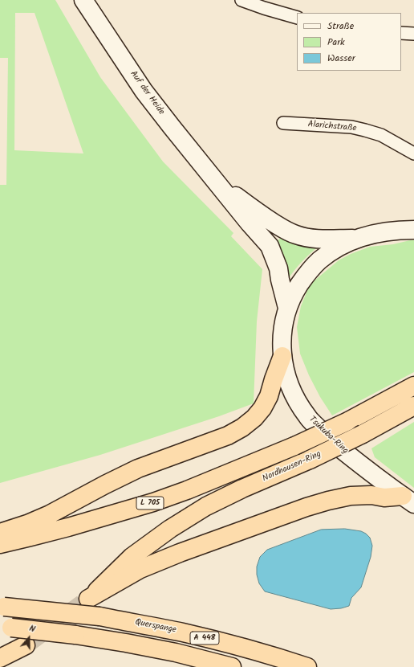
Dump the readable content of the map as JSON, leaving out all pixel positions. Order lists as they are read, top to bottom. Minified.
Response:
{"streets":{"highway":["Nordhausen-Ring","L 705","Querspange","A 448"],"main road":["Auf der Heide","Tsukuba-Ring"],"street":["Alarichstraße"]},"crossings":[["Auf der Heide","Tsukuba-Ring"],["Tsukuba-Ring","Nordhausen-Ring"]],"legend":["Straße","Park","Wasser"],"north":"top"}
